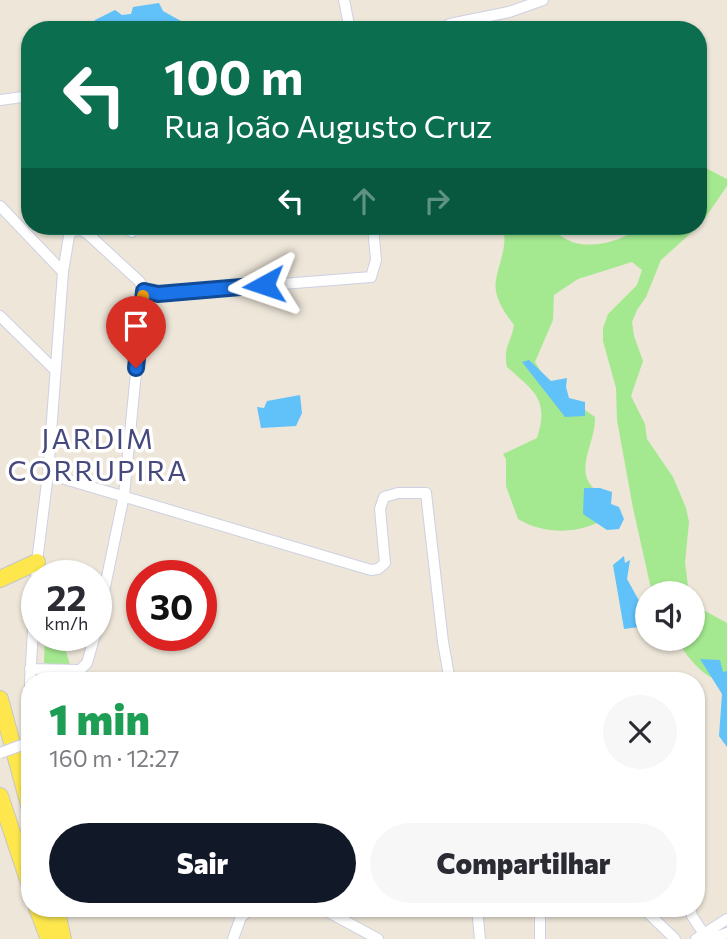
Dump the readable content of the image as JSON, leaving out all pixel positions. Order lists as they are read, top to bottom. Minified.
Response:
{"districts":["JARDIM CORRUPIRA"],"page":{"turn":["100 m","Rua João Augusto Cruz"],"speed":"22 km/h","limit":"30","heading":["1 min","160 m · 12:27"],"buttons":["Sair","Compartilhar"]}}
